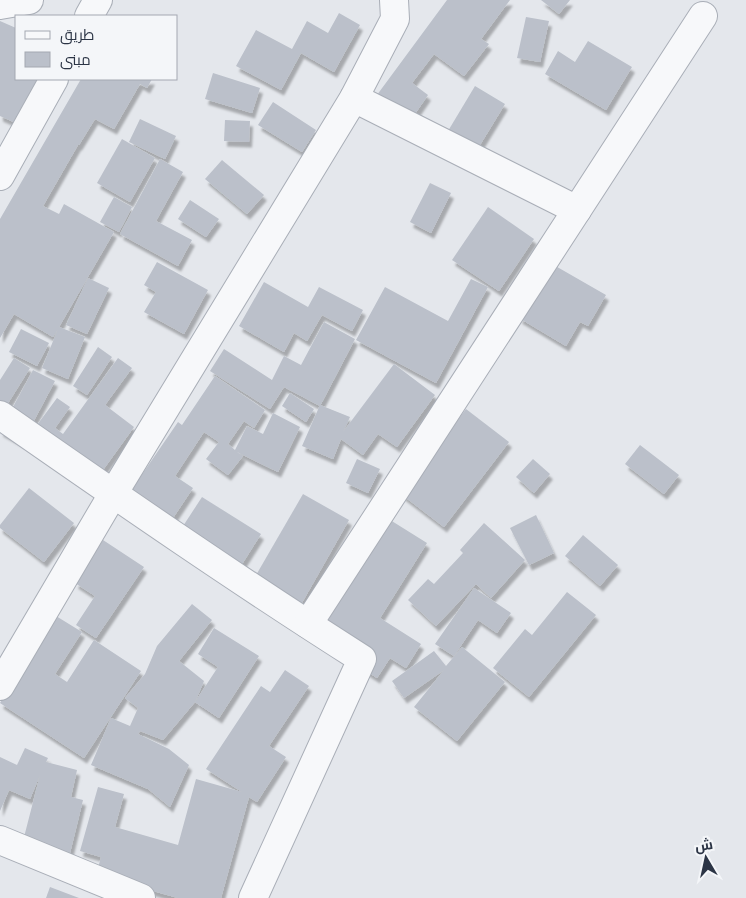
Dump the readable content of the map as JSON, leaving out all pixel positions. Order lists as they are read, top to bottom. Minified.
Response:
{"legend":["طريق","مبنى"],"north":"top"}
